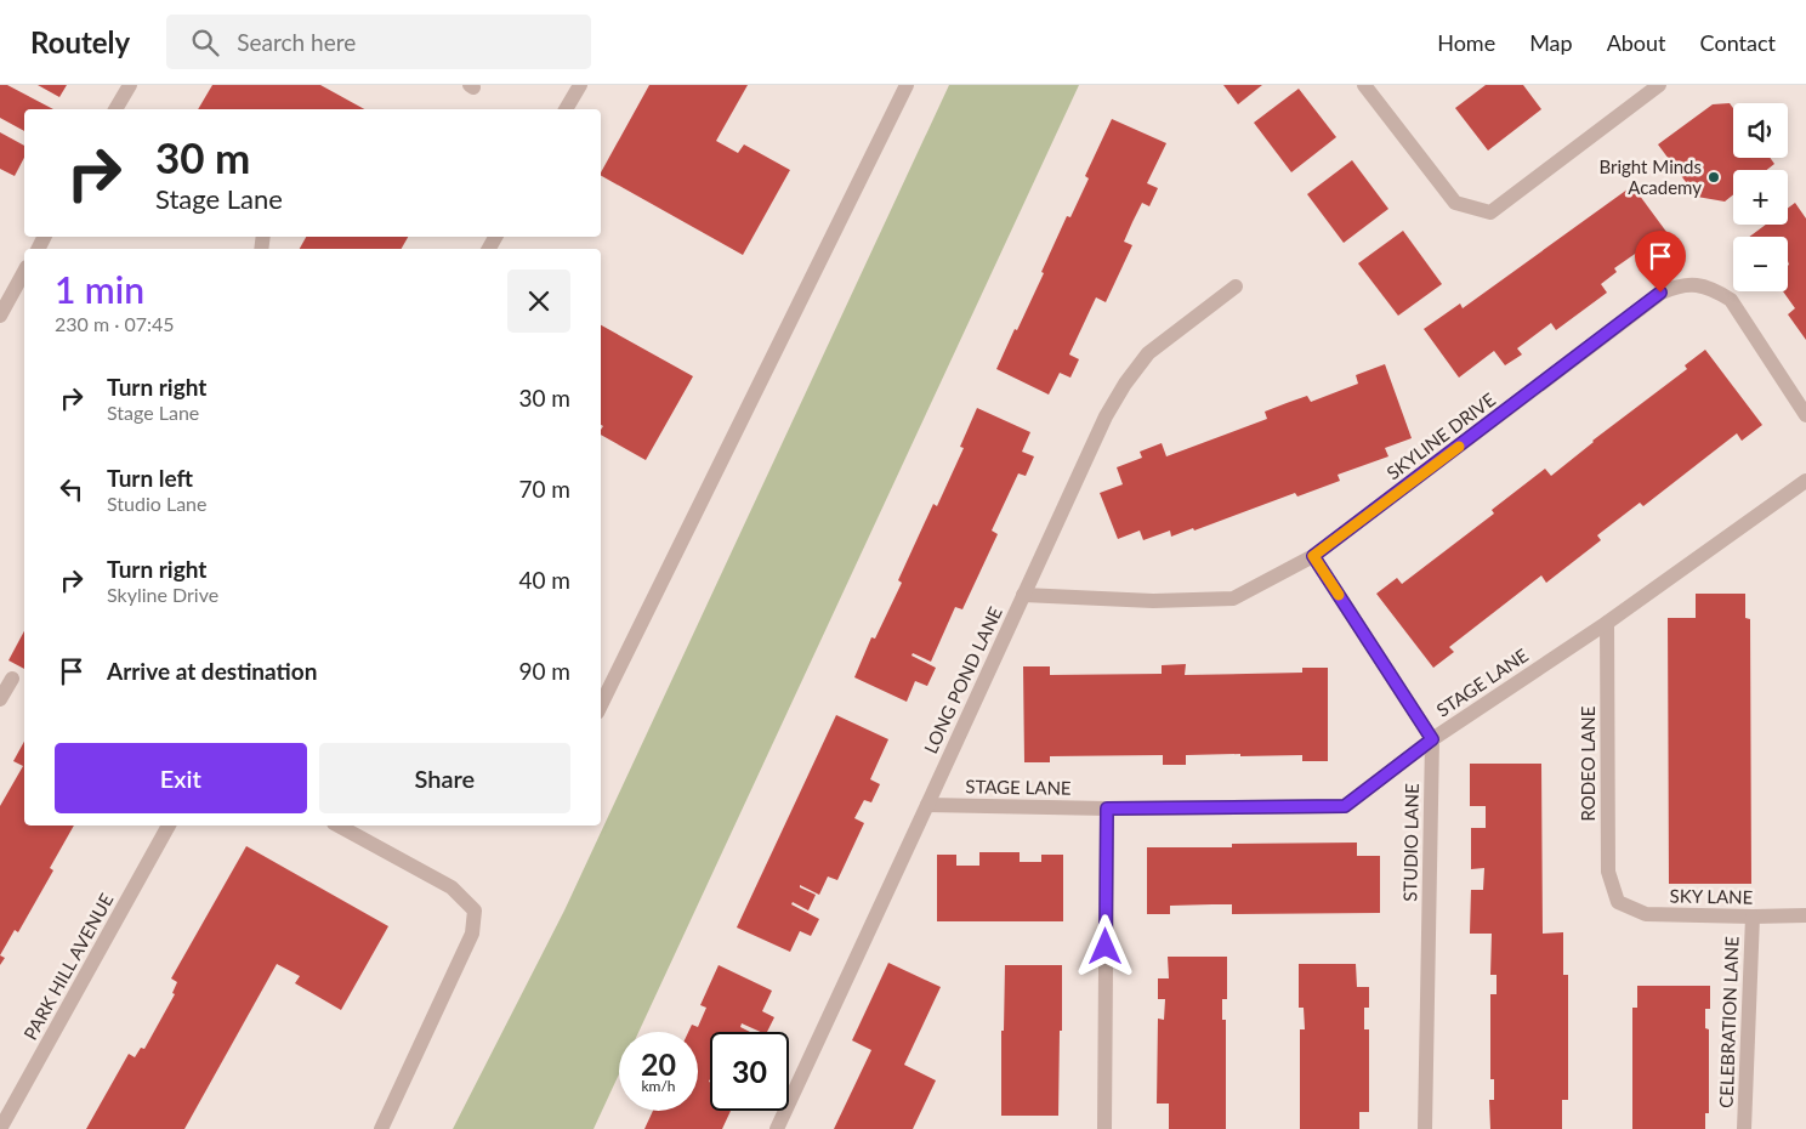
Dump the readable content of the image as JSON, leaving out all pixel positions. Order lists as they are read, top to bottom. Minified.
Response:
{"streets":{"street":["SKYLINE DRIVE","LONG POND LANE","STAGE LANE","RODEO LANE","STUDIO LANE","SKY LANE","PARK HILL AVENUE","CELEBRATION LANE"]},"crossings":[["SKYLINE DRIVE","LONG POND LANE"],["LONG POND LANE","STAGE LANE"],["STAGE LANE","RODEO LANE"],["STAGE LANE","STUDIO LANE"],["RODEO LANE","SKY LANE"],["SKY LANE","CELEBRATION LANE"]],"places":["Bright Minds Academy"],"page":{"header":"Routely","search":"Search here","nav":["Home","Map","About","Contact"],"map_buttons":["+","−"],"turn":["30 m","Stage Lane"],"heading":["1 min","230 m · 07:45"],"list":[{"name":"Turn right","note":"Stage Lane","value":"30 m"},{"name":"Turn left","note":"Studio Lane","value":"70 m"},{"name":"Turn right","note":"Skyline Drive","value":"40 m"},{"name":"Arrive at destination","value":"90 m"}],"buttons":["Exit","Share"],"speed":"20 km/h","limit":"30"}}
